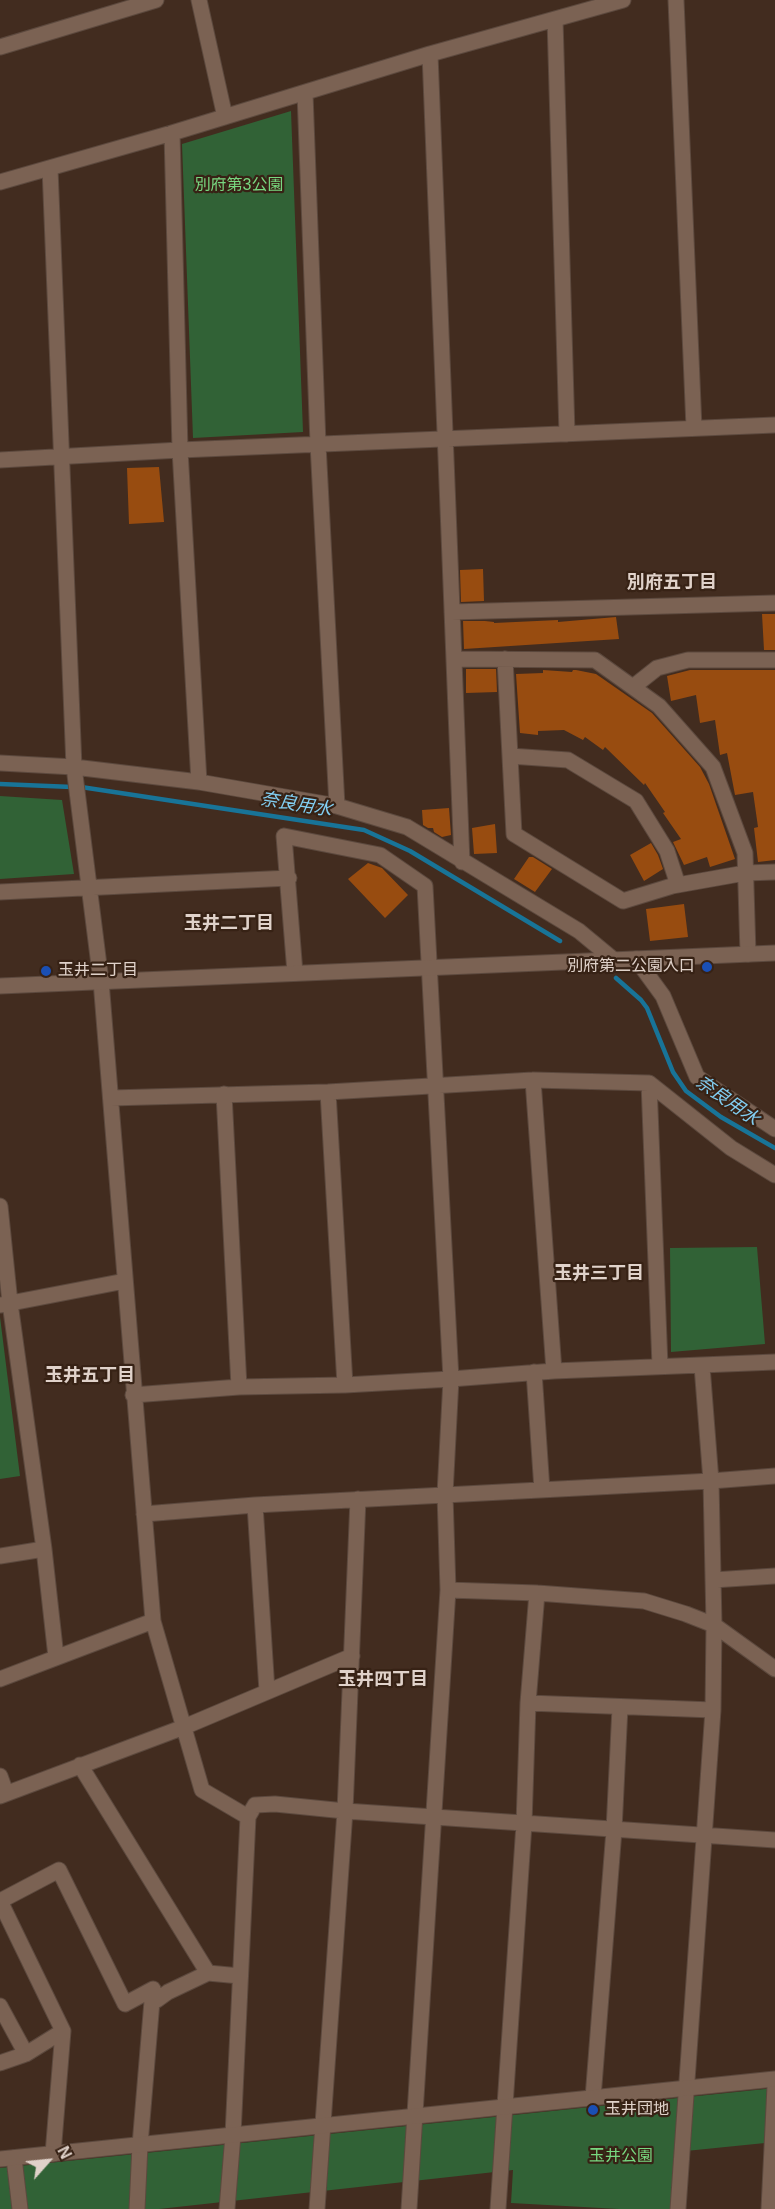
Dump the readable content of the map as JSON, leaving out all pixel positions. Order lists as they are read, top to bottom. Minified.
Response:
{"districts":["別府五丁目","玉井二丁目","玉井三丁目","玉井五丁目","玉井四丁目"],"water":["奈良用水"],"parks":["別府第3公園","玉井公園"],"places":["別府第二公園入口","玉井二丁目","玉井団地"],"north":"top right"}
